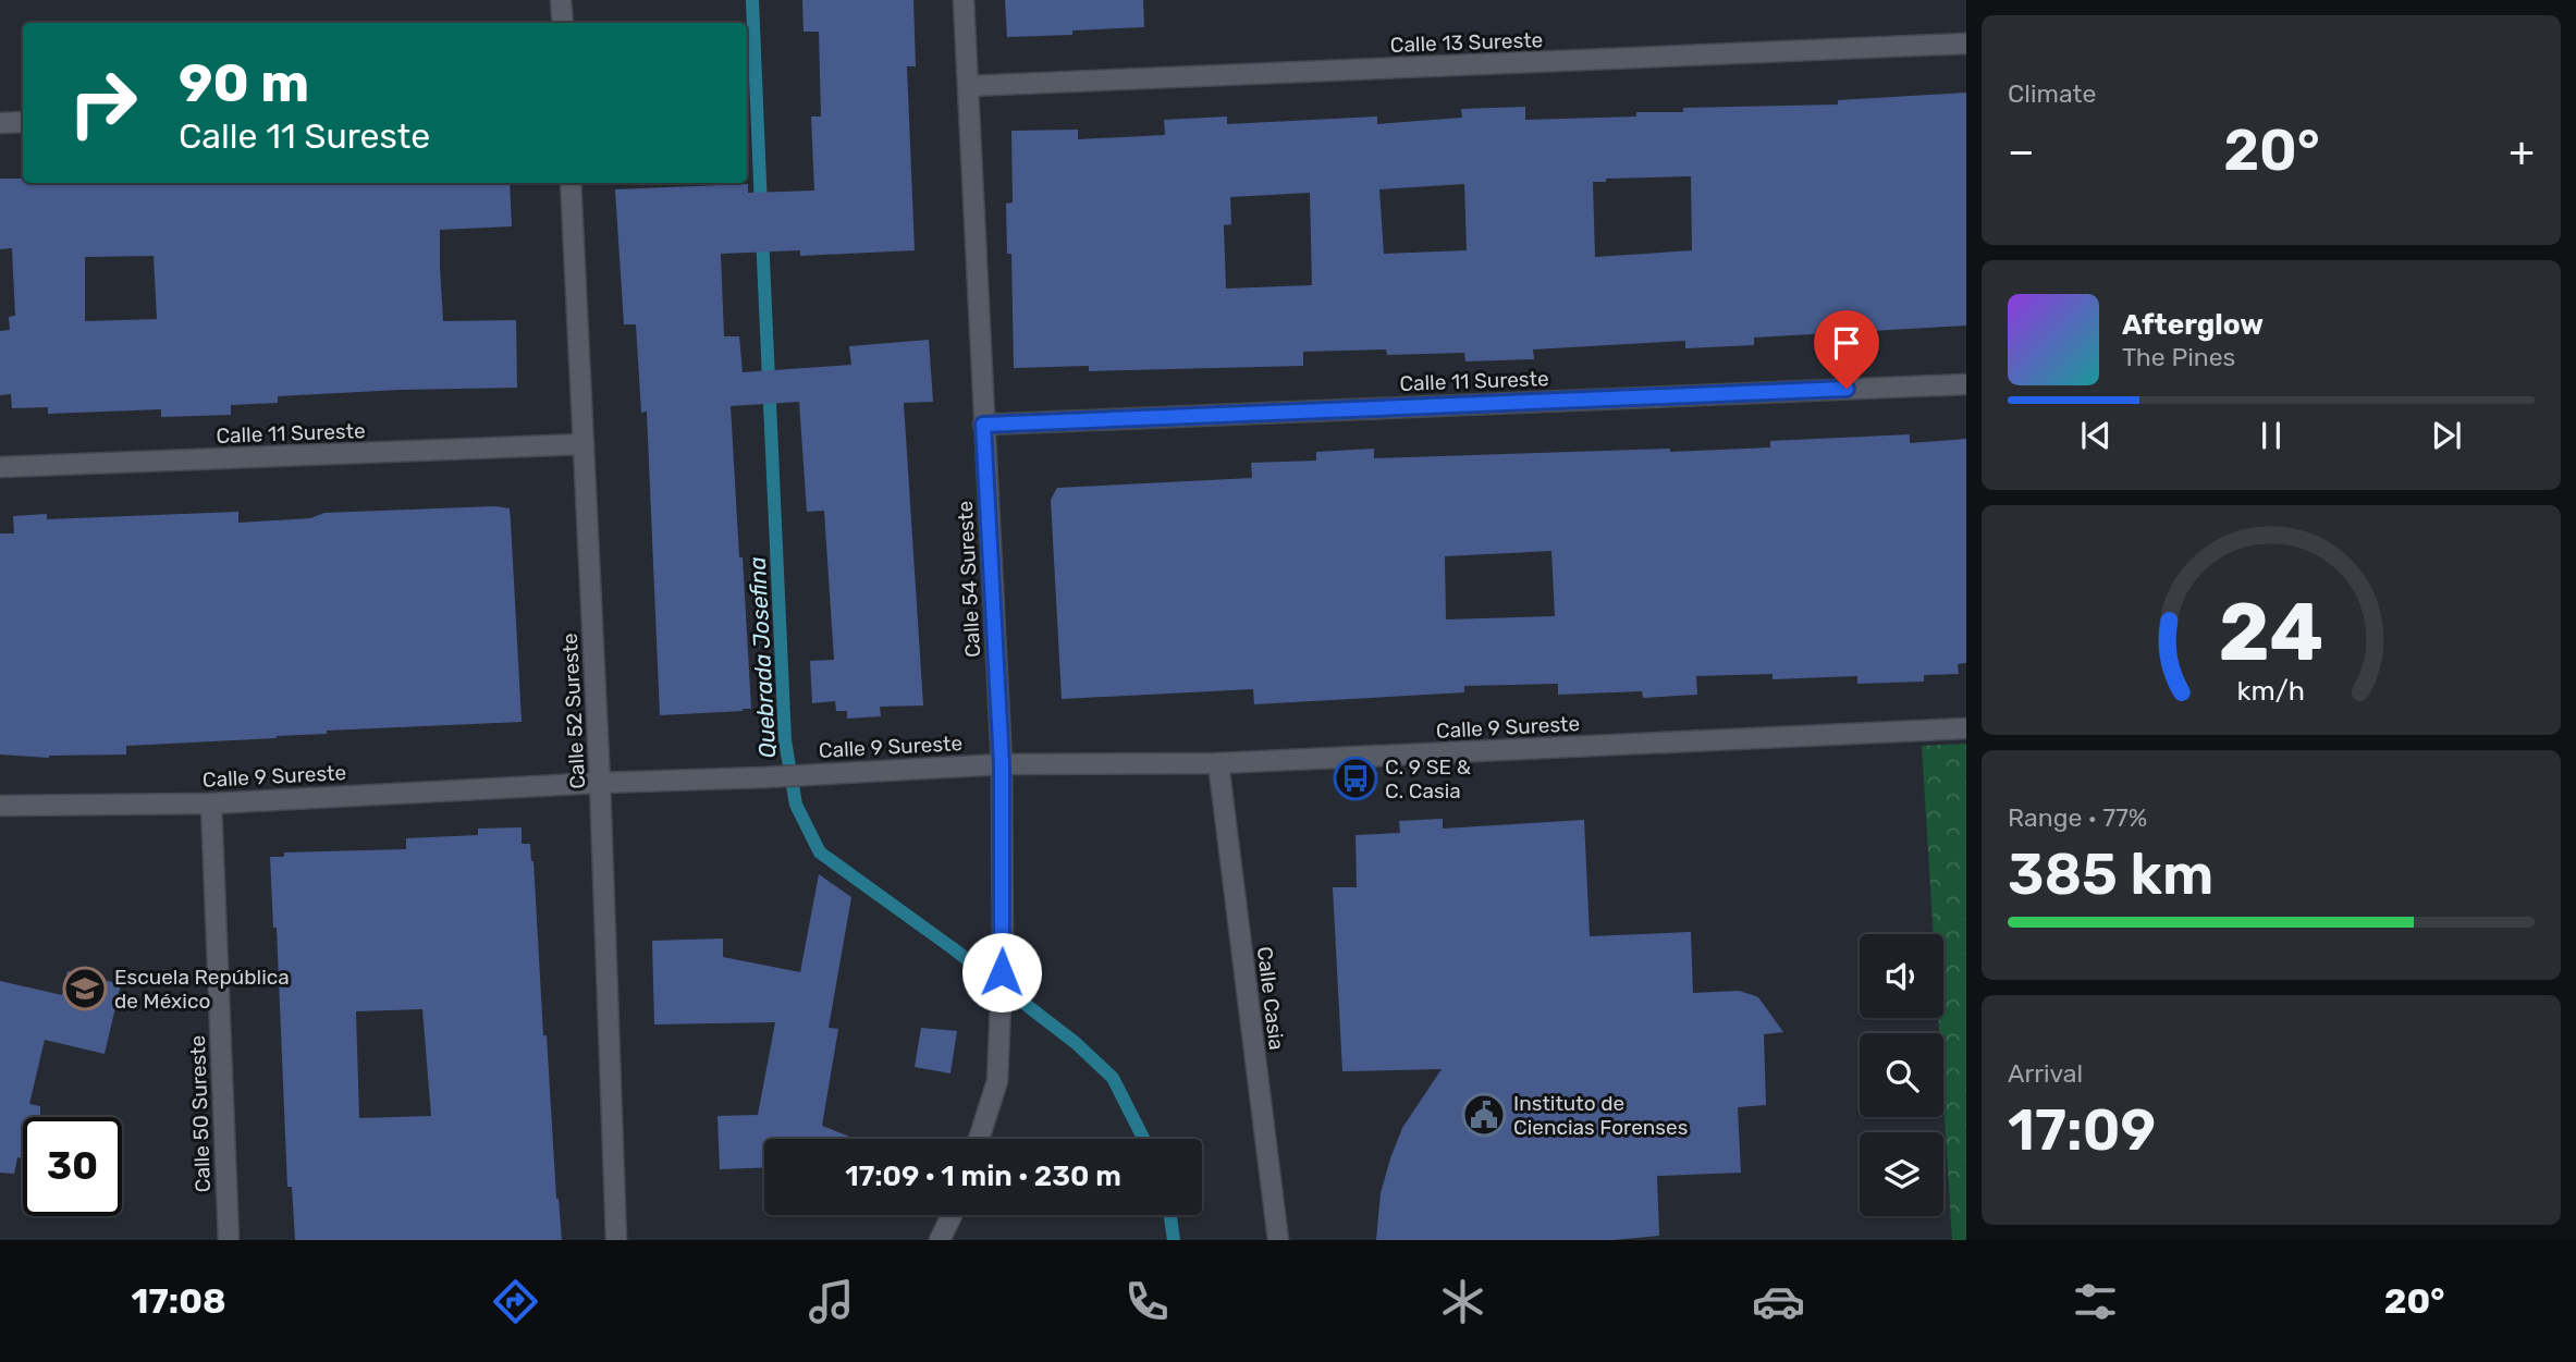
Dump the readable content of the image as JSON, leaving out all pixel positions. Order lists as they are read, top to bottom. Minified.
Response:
{"streets":{"street":["Calle 13 Sureste","Calle 11 Sureste","Calle 54 Sureste","Calle 52 Sureste","Calle 9 Sureste","Calle Casia","Calle 50 Sureste"]},"crossings":[["Calle 13 Sureste","Calle 54 Sureste"],["Calle 11 Sureste","Calle 54 Sureste"],["Calle 11 Sureste","Calle 52 Sureste"],["Calle 54 Sureste","Calle 9 Sureste"],["Calle 52 Sureste","Calle 9 Sureste"],["Calle 9 Sureste","Calle Casia"],["Calle 9 Sureste","Calle 50 Sureste"]],"water":["Quebrada Josefina"],"places":{"bus stop":["C. 9 SE & C. Casia"],"school or university":["Escuela República de México"],"public building":["Instituto de Ciencias Forenses"]},"page":{"tile":["Climate",["Range · 77%","385 km"],["Arrival","17:09"]],"turn":["90 m","Calle 11 Sureste"],"heat":["−","20°","+"],"song":["Afterglow","The Pines"],"limit":"30","trip":"17:09 · 1 min · 230 m","tabs":["17:08","20°"],"gauge":["24","km/h"]}}
